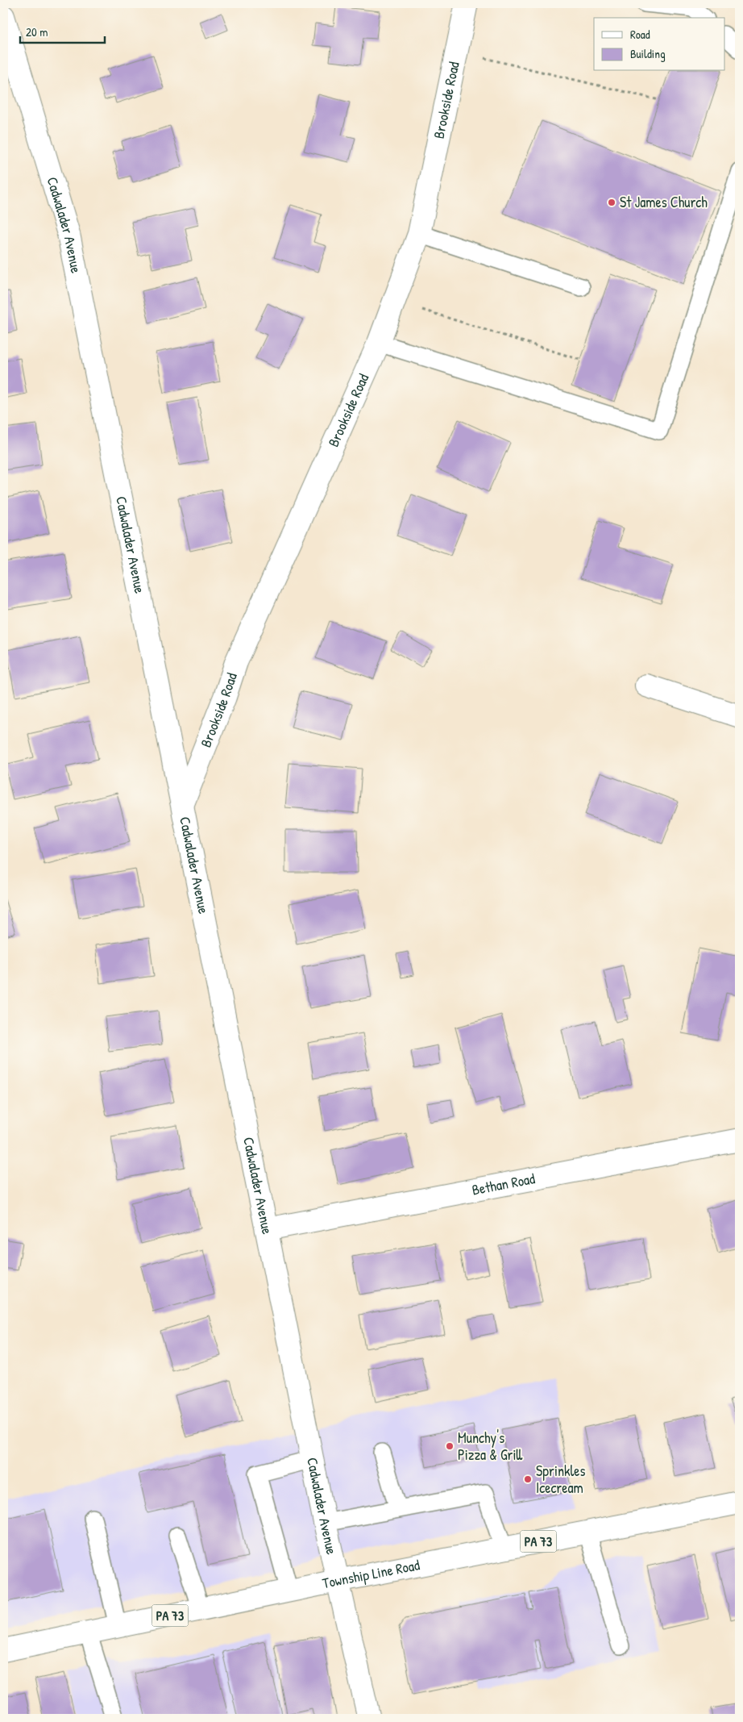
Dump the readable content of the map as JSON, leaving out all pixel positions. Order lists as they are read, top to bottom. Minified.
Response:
{"streets":{"street":["Brookside Road","Cadwalader Avenue","Bethan Road","PA 73","Township Line Road"]},"crossings":[["Brookside Road","Cadwalader Avenue"],["Cadwalader Avenue","Bethan Road"],["Cadwalader Avenue","Township Line Road"]],"places":["St James Church","Munchy's Pizza & Grill","Sprinkles Icecream"],"legend":["Road","Building"],"scale_bar":"20 m"}
